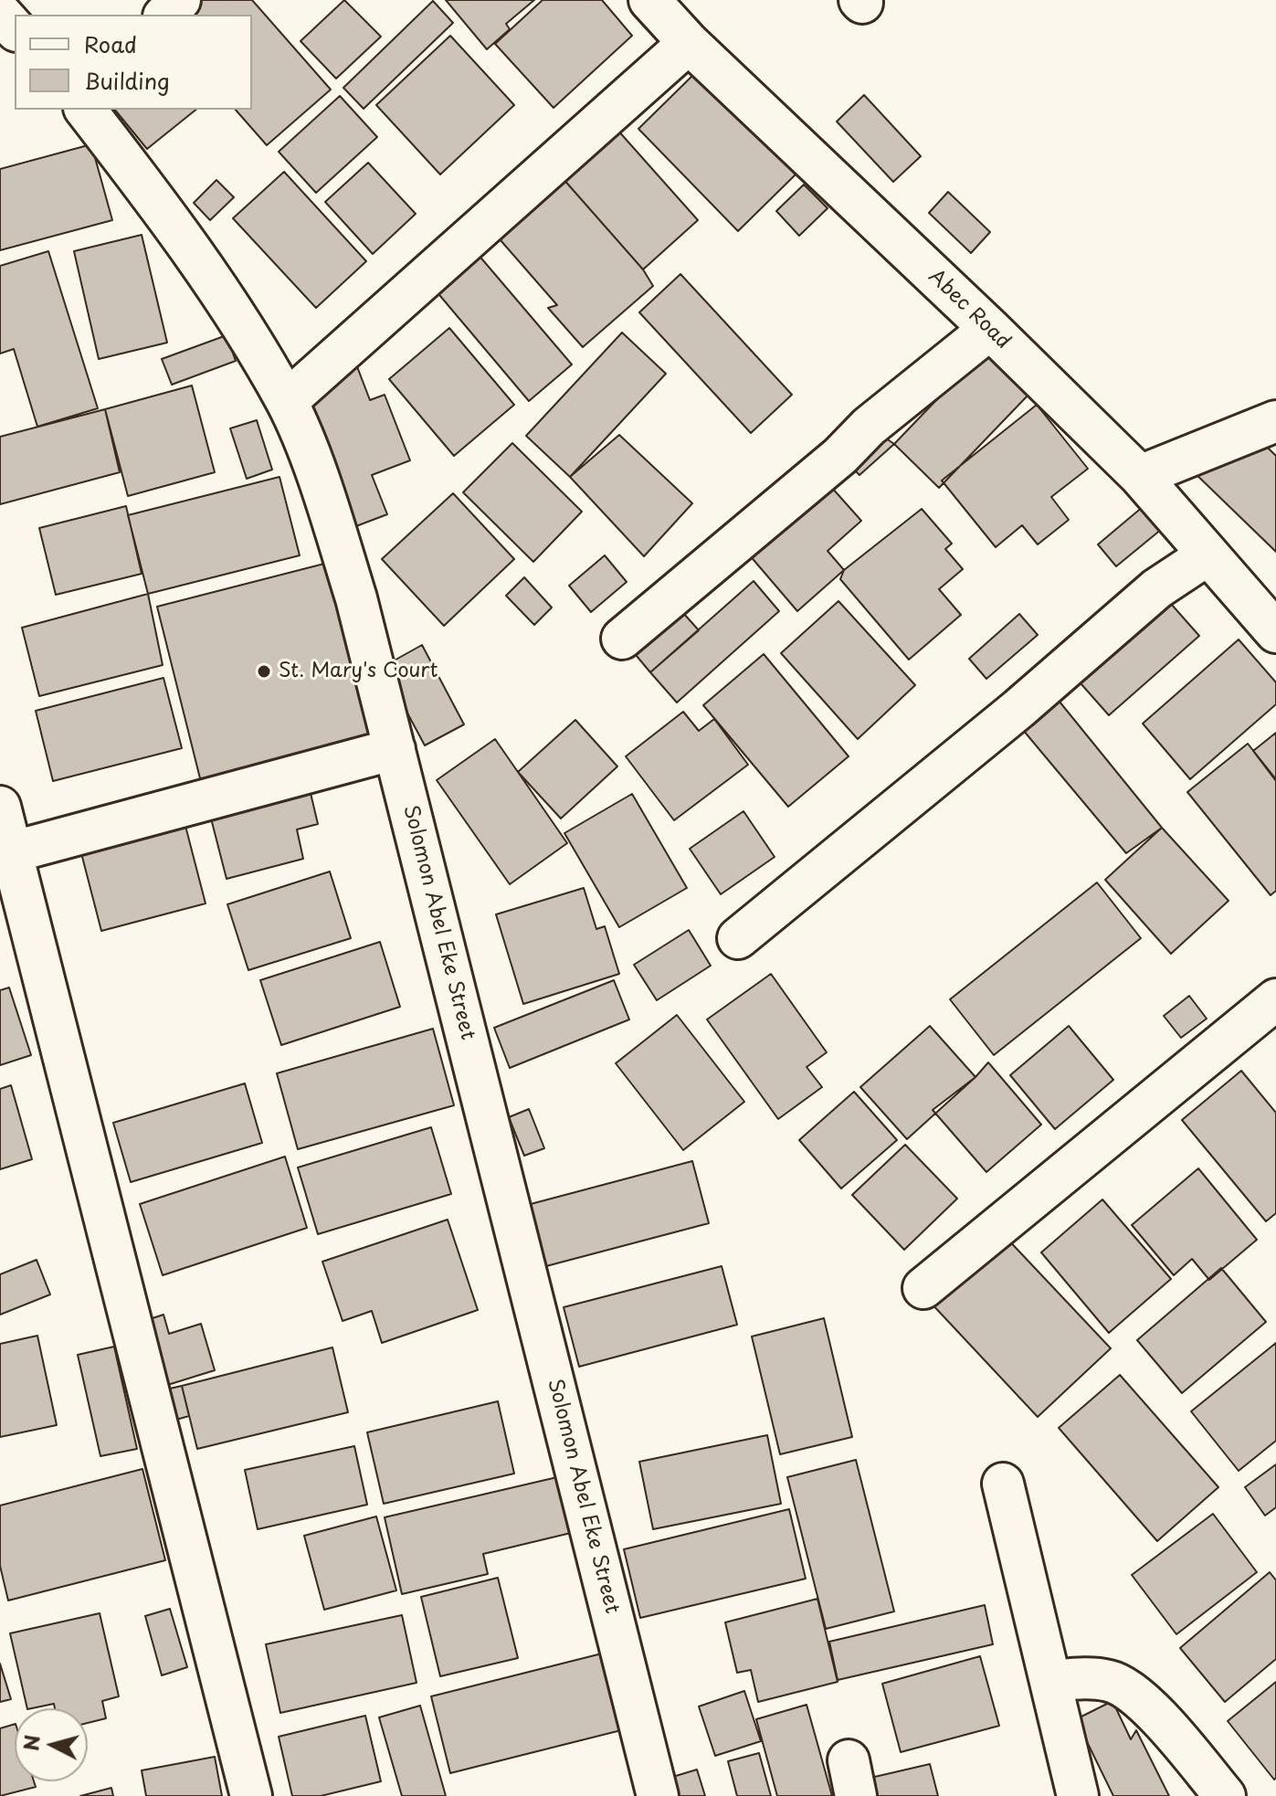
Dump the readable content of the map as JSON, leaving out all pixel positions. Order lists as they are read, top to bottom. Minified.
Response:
{"streets":{"street":["Abec Road","Solomon Abel Eke Street"]},"places":["St. Mary's Court"],"legend":["Road","Building"],"north":"left"}
